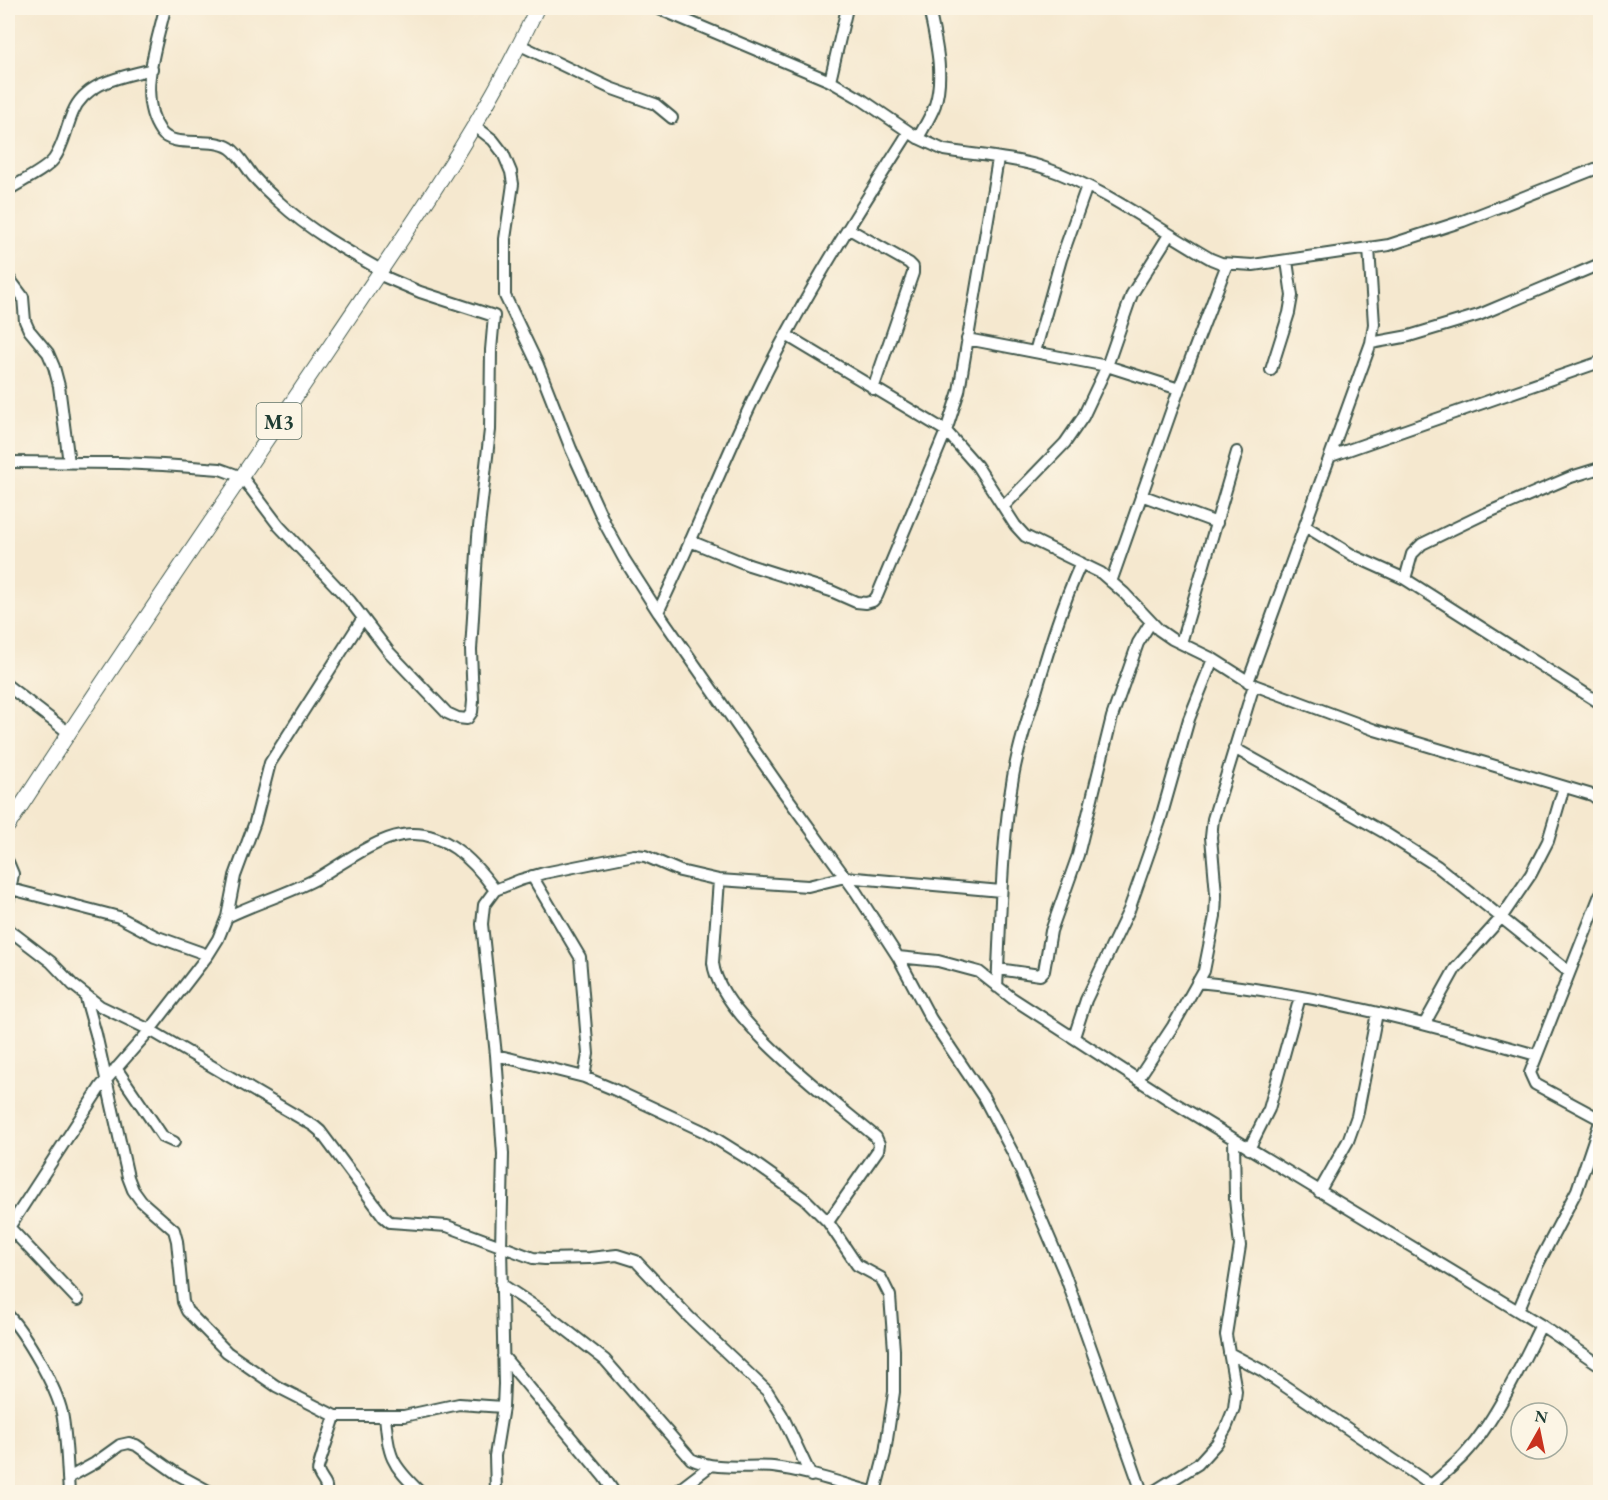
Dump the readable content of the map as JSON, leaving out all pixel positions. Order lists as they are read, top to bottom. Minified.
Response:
{"streets":{"main road":["M3"]},"north":"top"}
